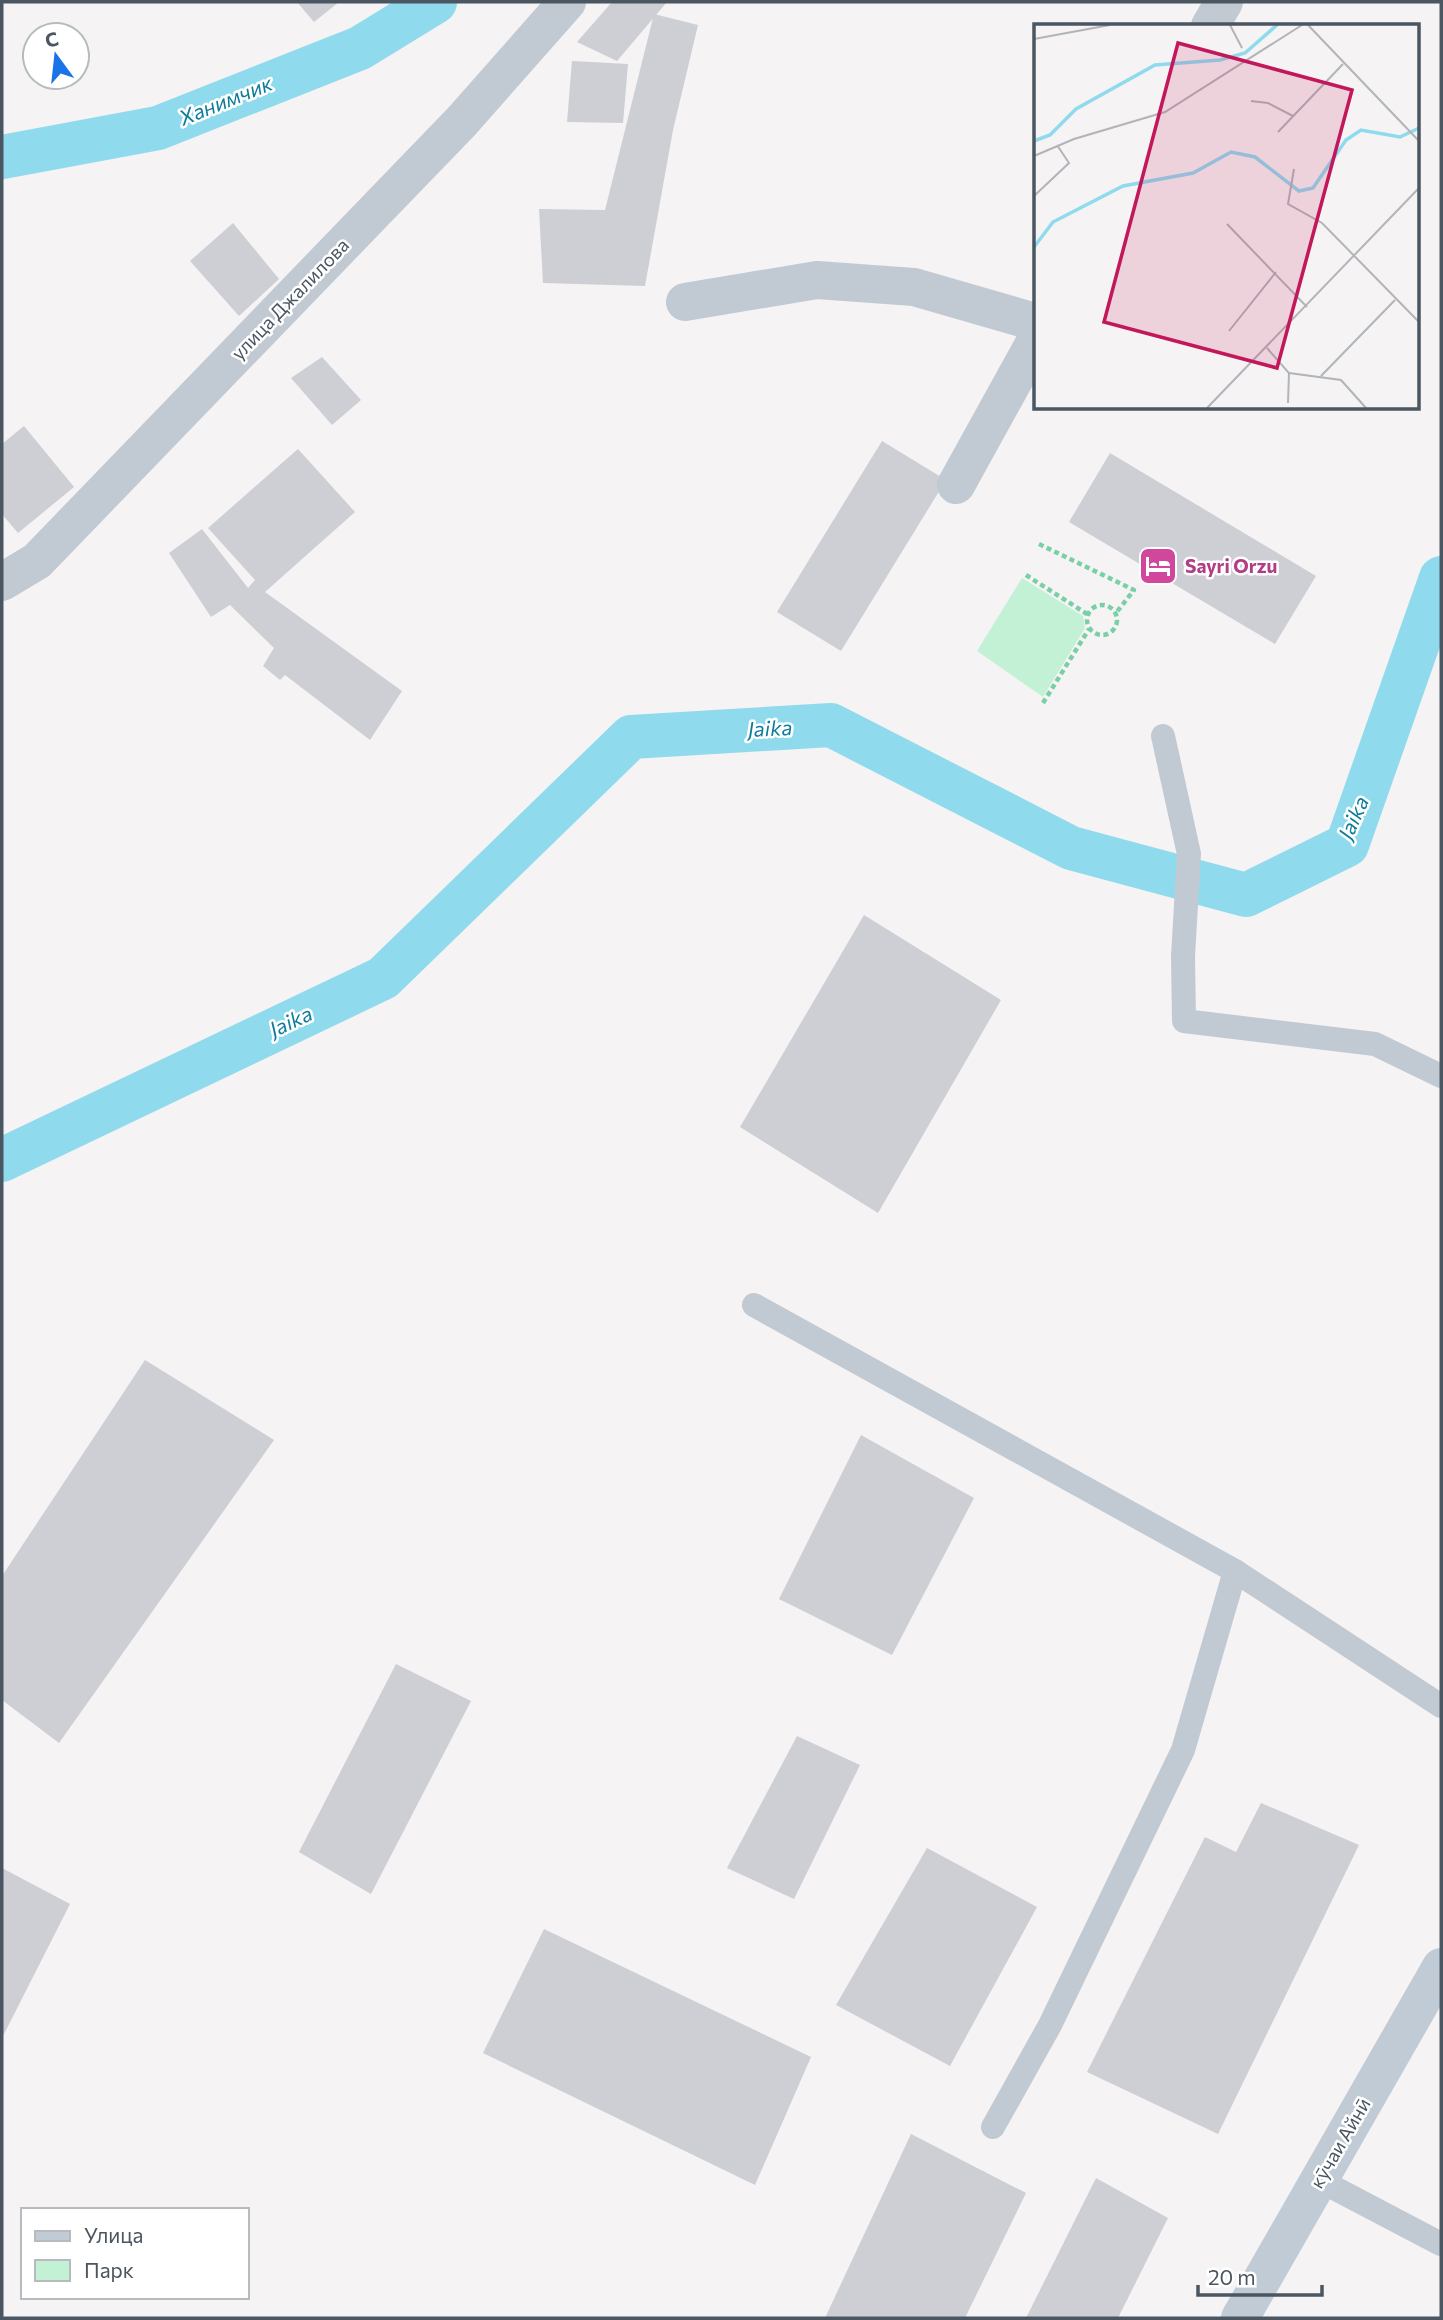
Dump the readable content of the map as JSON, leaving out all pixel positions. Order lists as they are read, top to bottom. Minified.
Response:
{"streets":{"main road":["кӯчаи Айнӣ"],"street":["улица Джалилова"]},"water":["Ханимчик","Jaika"],"places":{"hotel":["Sayri Orzu"]},"legend":["Улица","Парк"],"scale_bar":"20 m","north":"top"}
